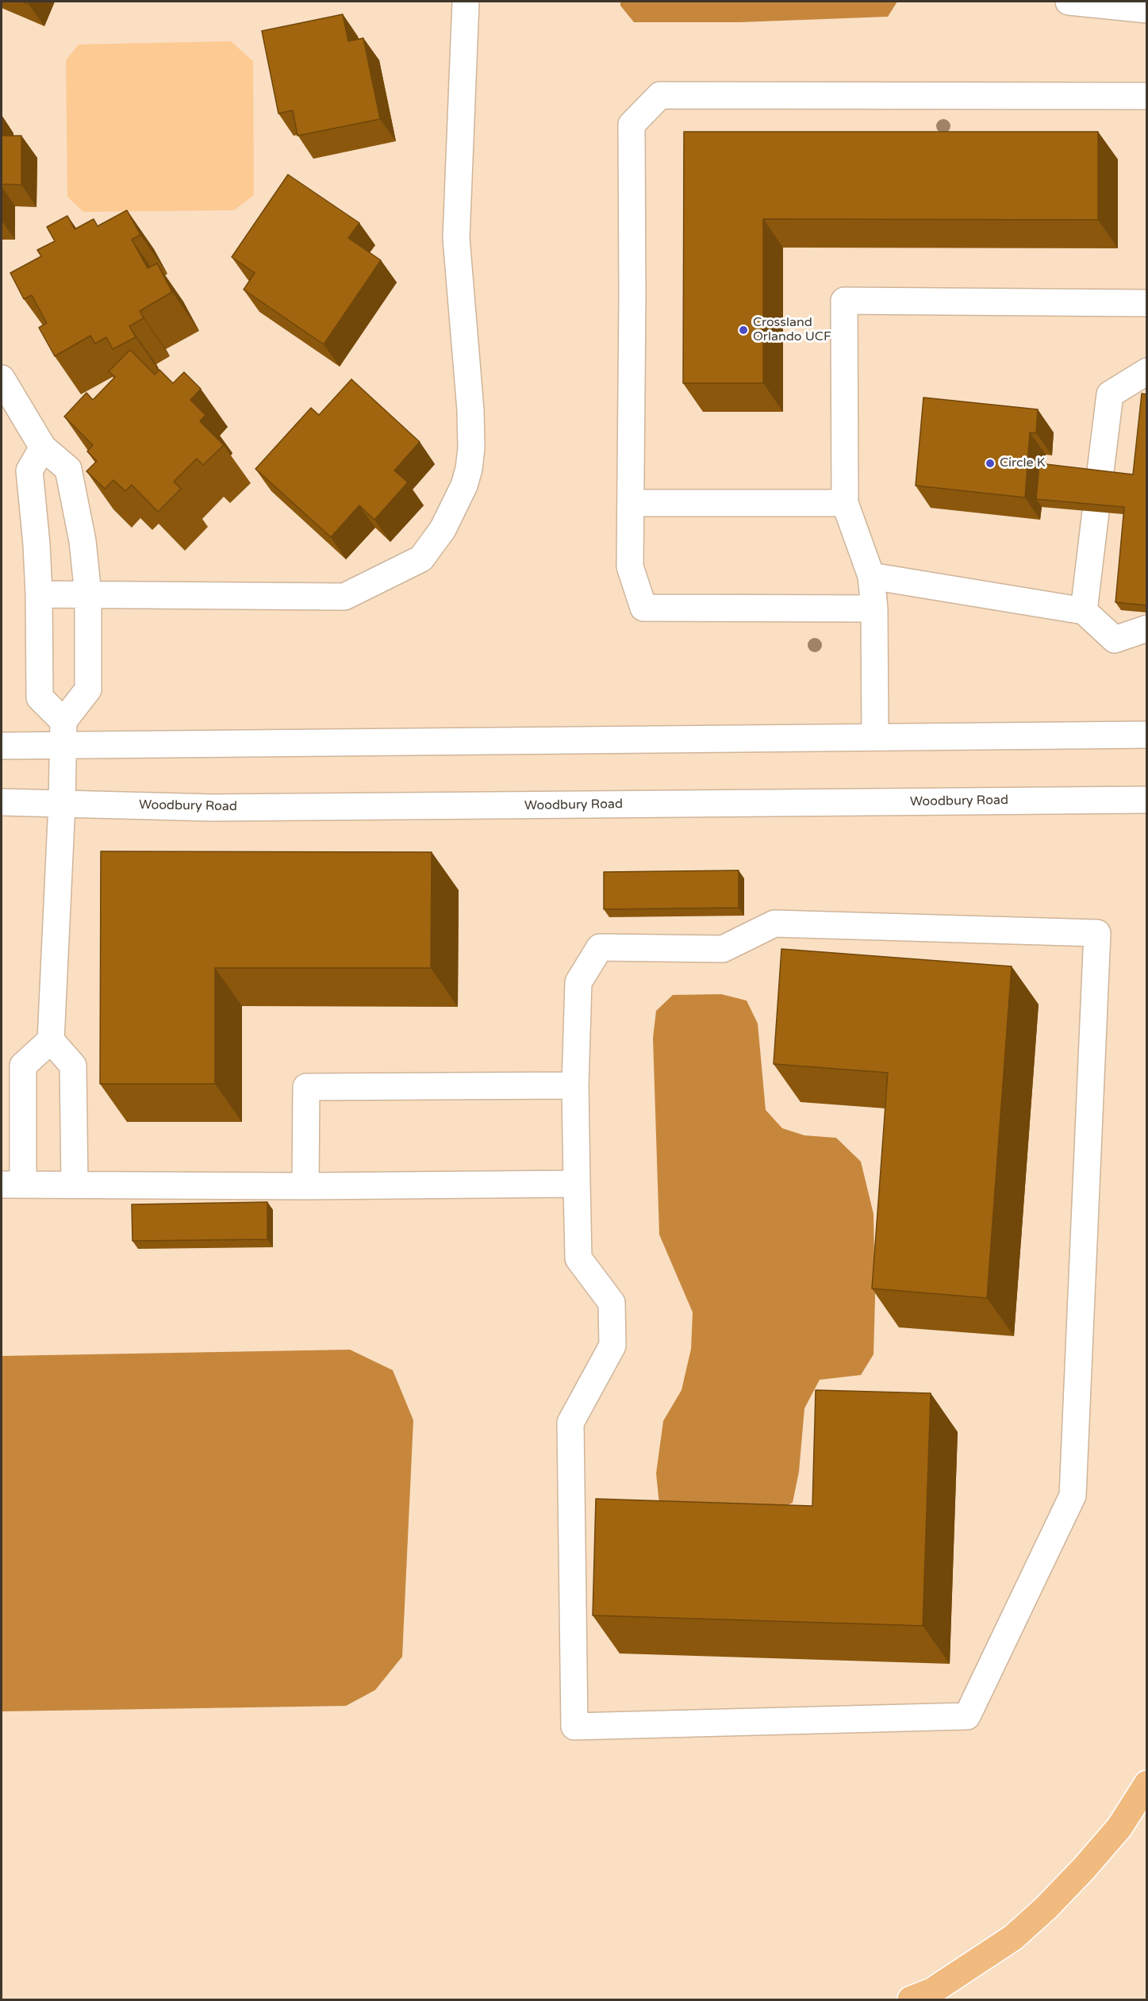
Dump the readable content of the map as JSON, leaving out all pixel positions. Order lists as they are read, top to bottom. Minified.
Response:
{"streets":{"street":["Woodbury Road"]},"places":["Crossland Orlando UCF","Circle K"]}
